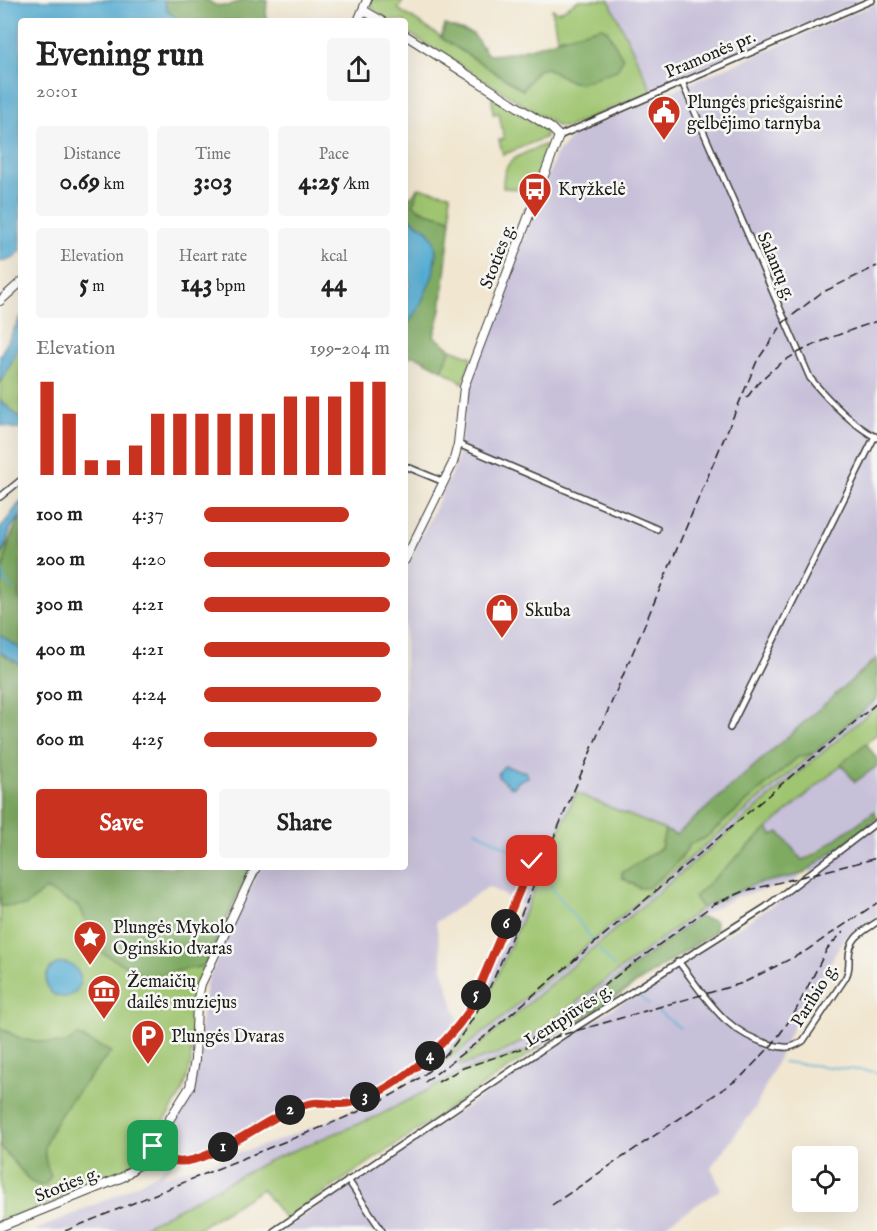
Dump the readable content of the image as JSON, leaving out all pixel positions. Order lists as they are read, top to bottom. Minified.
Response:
{"streets":{"main road":["Stoties g."],"street":["Pramonės pr.","Salantų g.","Paribio g.","Lentpjūvės g."]},"crossings":[["Pramonės pr.","Stoties g."],["Pramonės pr.","Salantų g."],["Paribio g.","Lentpjūvės g."]],"places":{"public building":["Plungės priešgaisrinė gelbėjimo tarnyba"],"bus stop":["Kryžkelė"],"shop":["Skuba"],"place":["Plungės Mykolo Oginskio dvaras"],"museum":["Žemaičių dailės muziejus"],"parking":["Plungės Dvaras"]},"page":{"heading":["Evening run","20:01"],"stats":[["Distance","0.69 km"],["Time","3:03"],["Pace","4:25 /km"],["Elevation","5 m"],["Heart rate","143 bpm"],["kcal","44"]],"chart":["Elevation","199–204 m"],"list":[{"name":"100 m","note":"4:37"},{"name":"200 m","note":"4:20"},{"name":"300 m","note":"4:21"},{"name":"400 m","note":"4:21"},{"name":"500 m","note":"4:24"},{"name":"600 m","note":"4:25"}],"buttons":["Save","Share"],"pins":["6","5","4","3","2","1"]}}
